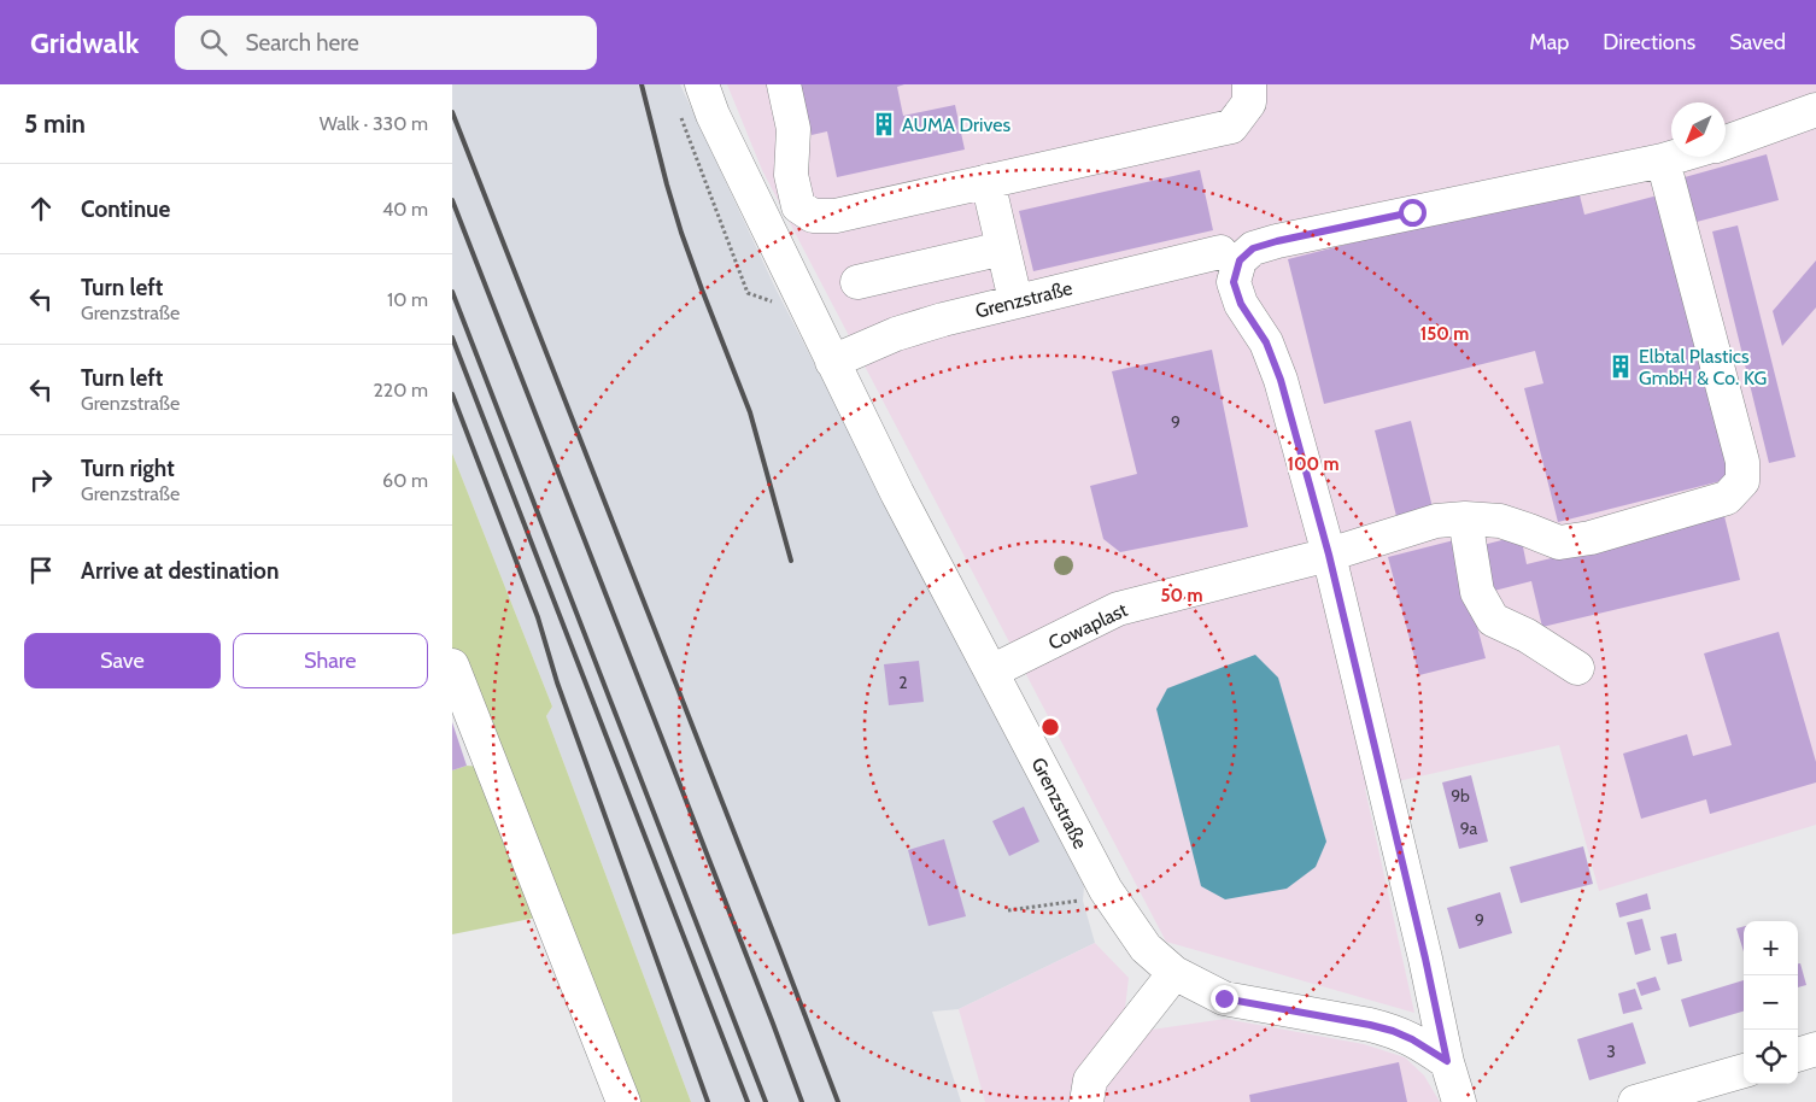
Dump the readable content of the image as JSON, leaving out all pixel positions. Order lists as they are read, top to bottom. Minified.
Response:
{"streets":{"street":["Grenzstraße","Cowaplast"]},"crossings":[["Grenzstraße","Cowaplast"]],"places":{"building":["AUMA Drives","Elbtal Plastics GmbH & Co. KG"]},"house_numbers":["9","2","9b","9a","9","3"],"north":"bottom left","page":{"header":"Gridwalk","search":"Search here","nav":["Map","Directions","Saved"],"heading":["5 min","Walk · 330 m"],"list":[["Continue","40 m"],["Turn left","Grenzstraße","10 m"],["Turn left","Grenzstraße","220 m"],["Turn right","Grenzstraße","60 m"],"Arrive at destination"],"buttons":["Save","Share"],"map_buttons":["+","−"]},"rings":["150 m","100 m","50 m"]}
